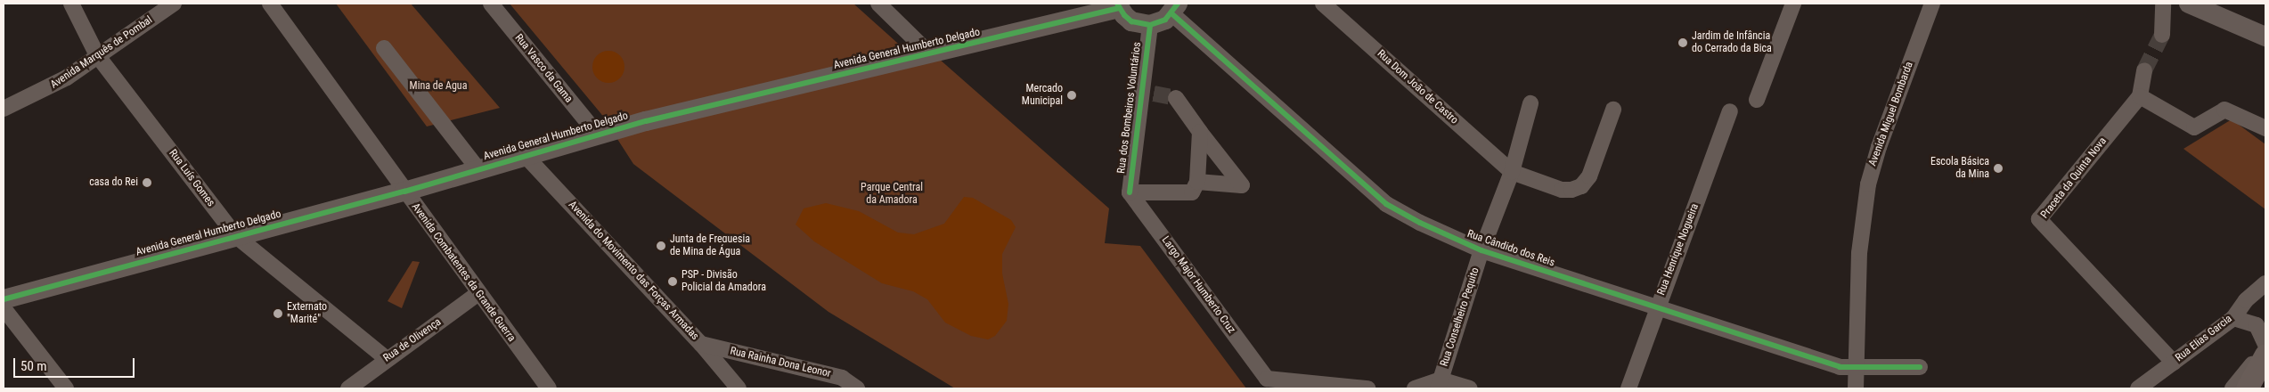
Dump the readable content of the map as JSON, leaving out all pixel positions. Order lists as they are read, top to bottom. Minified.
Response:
{"streets":{"street":["Avenida General Humberto Delgado","Avenida Marquês de Pombal","Rua Vasco da Gama","Rua Dom João de Castro","Rua dos Bombeiros Voluntários","Avenida Miguel Bombarda","Rua Luís Gomes","Praceta da Quinta Nova","Rua Cândido dos Reis","Rua Henrique Nogueira","Avenida do Movimento das Forças Armadas","Avenida Combatentes da Grande Guerra","Largo Major Humberto Cruz","Rua Conselheiro Pequito","Rua Elias Garcia","Rua de Olivença","Rua Rainha Dona Leonor"]},"crossings":[["Avenida General Humberto Delgado","Rua Vasco da Gama"],["Avenida General Humberto Delgado","Rua Luís Gomes"],["Avenida General Humberto Delgado","Avenida do Movimento das Forças Armadas"],["Avenida General Humberto Delgado","Avenida Combatentes da Grande Guerra"],["Avenida Marquês de Pombal","Rua Luís Gomes"],["Rua Dom João de Castro","Rua Conselheiro Pequito"],["Rua dos Bombeiros Voluntários","Largo Major Humberto Cruz"],["Avenida Miguel Bombarda","Rua Cândido dos Reis"],["Rua Luís Gomes","Rua de Olivença"],["Praceta da Quinta Nova","Rua Elias Garcia"],["Rua Cândido dos Reis","Rua Henrique Nogueira"],["Rua Cândido dos Reis","Rua Conselheiro Pequito"],["Avenida do Movimento das Forças Armadas","Rua Rainha Dona Leonor"],["Avenida Combatentes da Grande Guerra","Rua de Olivença"]],"parks":["Mina de Agua","Parque Central da Amadora"],"places":["Jardim de Infância do Cerrado da Bica","Mercado Municipal","Escola Básica da Mina","casa do Rei","Junta de Freguesia de Mina de Água","PSP - Divisão Policial da Amadora","Externato \"Marité\""],"scale_bar":"50 m"}
